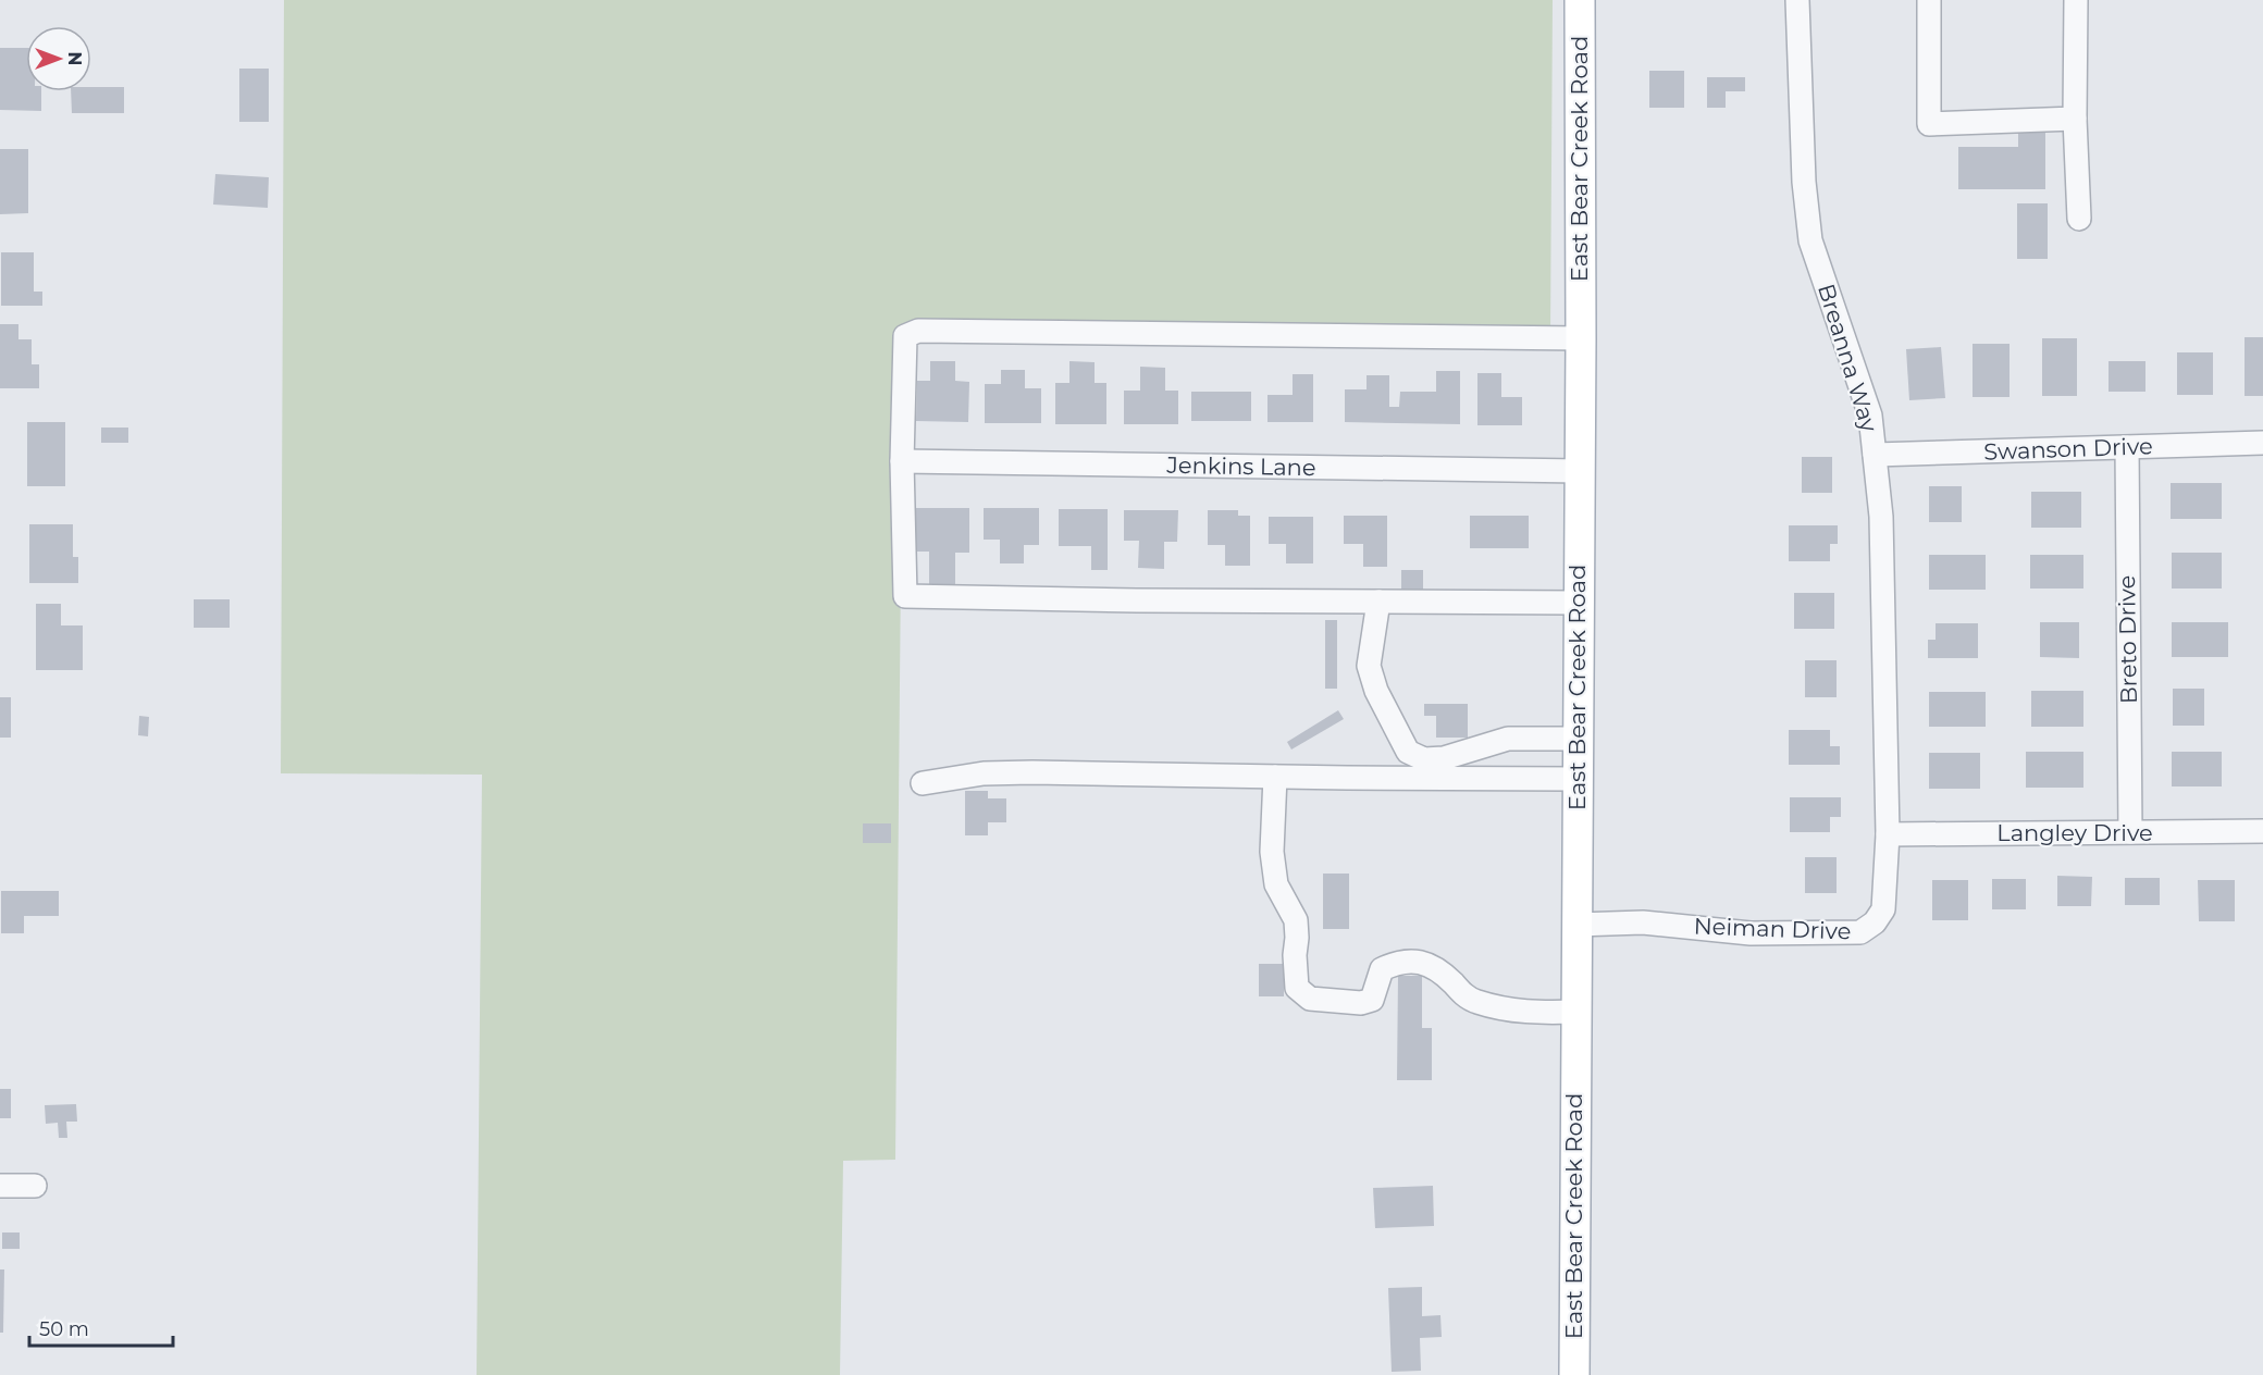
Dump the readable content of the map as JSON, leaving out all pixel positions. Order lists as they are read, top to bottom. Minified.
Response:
{"streets":{"main road":["East Bear Creek Road"],"street":["Breanna Way","Swanson Drive","Jenkins Lane","Breto Drive","Langley Drive","Neiman Drive"]},"crossings":[["East Bear Creek Road","Jenkins Lane"],["East Bear Creek Road","Neiman Drive"],["Breanna Way","Swanson Drive"],["Breanna Way","Langley Drive"],["Breanna Way","Neiman Drive"],["Swanson Drive","Breto Drive"],["Breto Drive","Langley Drive"],["Langley Drive","Neiman Drive"]],"scale_bar":"50 m","north":"right"}
